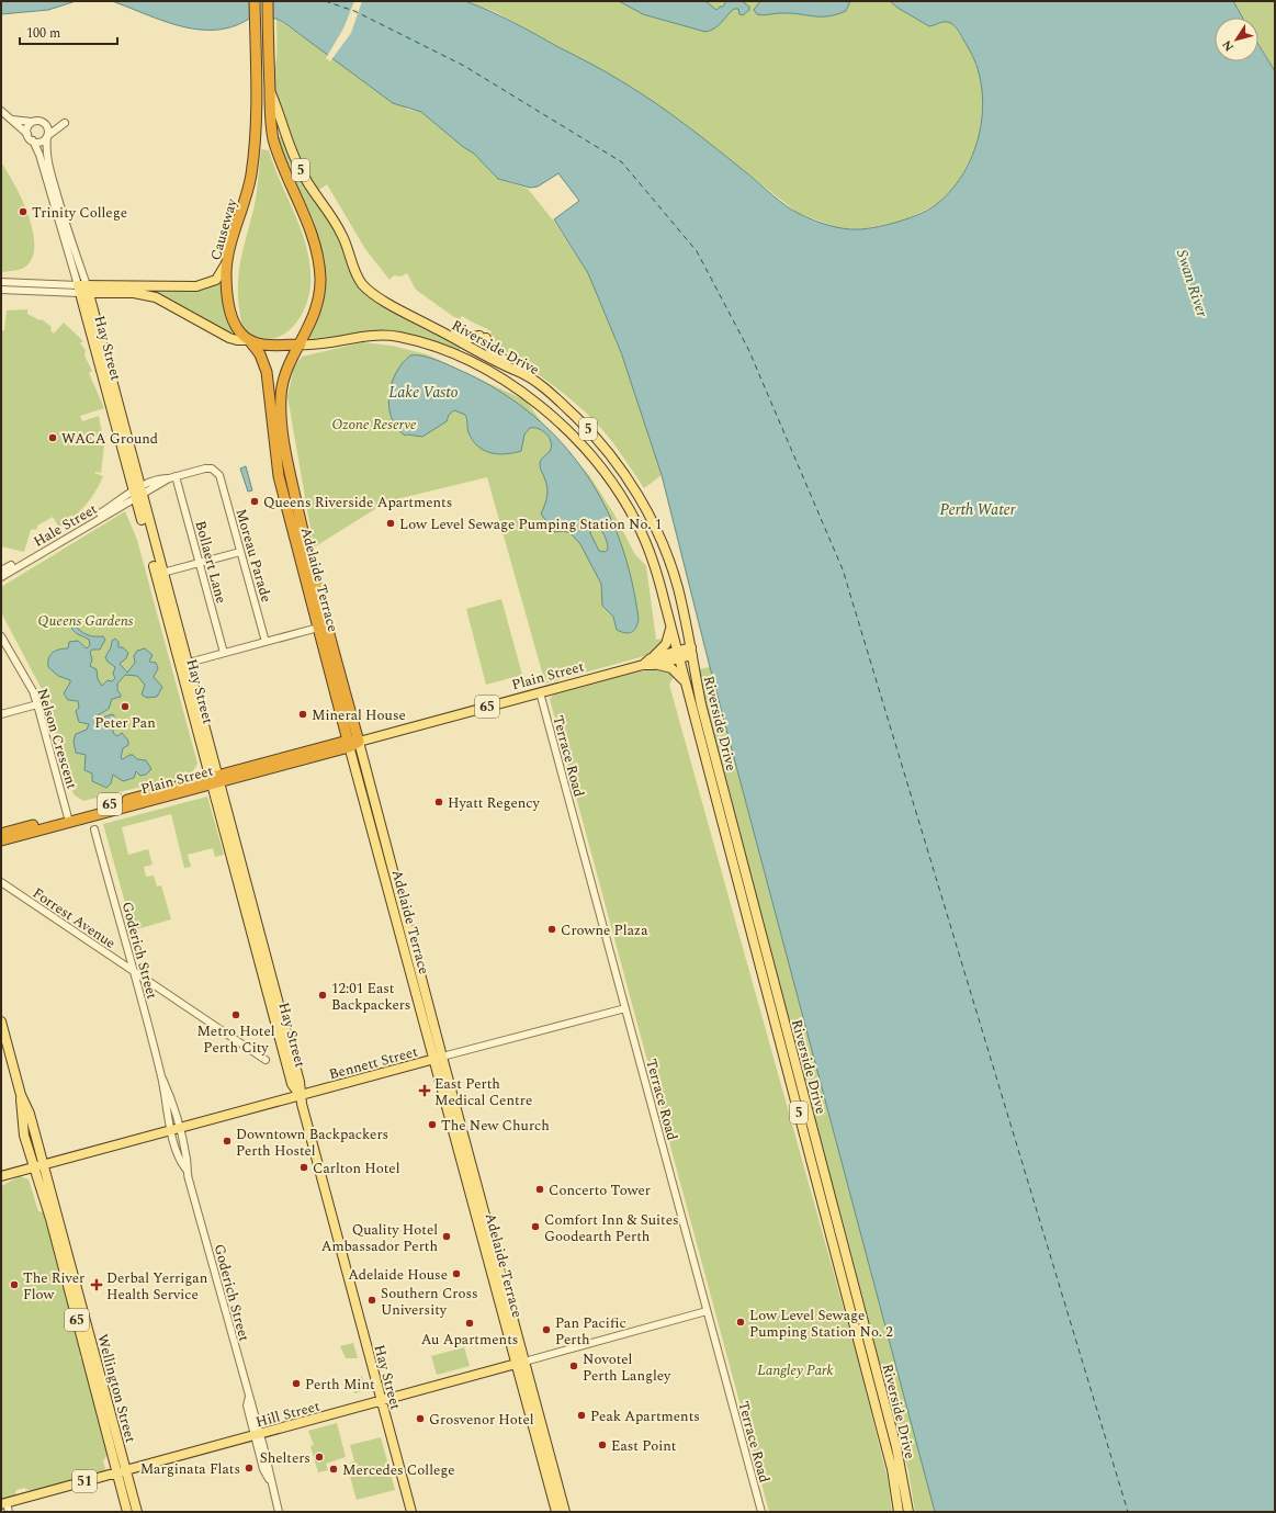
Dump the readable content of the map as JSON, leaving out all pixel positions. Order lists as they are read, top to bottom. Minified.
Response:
{"streets":{"highway":["5","Causeway","Adelaide Terrace","Plain Street","65"],"main road":["Riverside Drive","Hay Street","Bennett Street","Wellington Street","Hill Street","51"],"street":["Hale Street","Moreau Parade","Bollaert Lane","Nelson Crescent","Terrace Road","Forrest Avenue","Goderich Street"]},"crossings":[["5","Causeway"],["5","Riverside Drive"],["5","Hay Street"],["5","Adelaide Terrace"],["Causeway","Hay Street"],["Causeway","Adelaide Terrace"],["Riverside Drive","Adelaide Terrace"],["Riverside Drive","Plain Street"],["Hay Street","Hale Street"],["Hay Street","Adelaide Terrace"],["Hay Street","Plain Street"],["Hay Street","Bennett Street"],["Hay Street","Hill Street"],["Moreau Parade","Bollaert Lane"],["Adelaide Terrace","Plain Street"],["Adelaide Terrace","Bennett Street"],["Adelaide Terrace","Hill Street"],["Plain Street","Nelson Crescent"],["Plain Street","Terrace Road"],["Terrace Road","Bennett Street"],["Terrace Road","Hill Street"],["Forrest Avenue","Goderich Street"],["Goderich Street","Bennett Street"],["Goderich Street","Hill Street"],["Bennett Street","Wellington Street"],["Wellington Street","Hill Street"]],"water":["Swan River","Lake Vasto","Perth Water"],"parks":["Ozone Reserve","Queens Gardens","Langley Park"],"places":{"other":["Trinity College","WACA Ground","Queens Riverside Apartments","Low Level Sewage Pumping Station No. 1","Peter Pan","Mineral House","Hyatt Regency","Crowne Plaza","12:01 East Backpackers","Metro Hotel Perth City","The New Church","Downtown Backpackers Perth Hostel","Carlton Hotel","Concerto Tower","Comfort Inn & Suites Goodearth Perth","Quality Hotel Ambassador Perth","Adelaide House","The River Flow","Southern Cross University","Low Level Sewage Pumping Station No. 2","Au Apartments","Pan Pacific Perth","Novotel Perth Langley","Perth Mint","Peak Apartments","Grosvenor Hotel","East Point","Shelters","Marginata Flats","Mercedes College"],"health":["East Perth Medical Centre","Derbal Yerrigan Health Service"]},"scale_bar":"100 m","north":"bottom left"}
